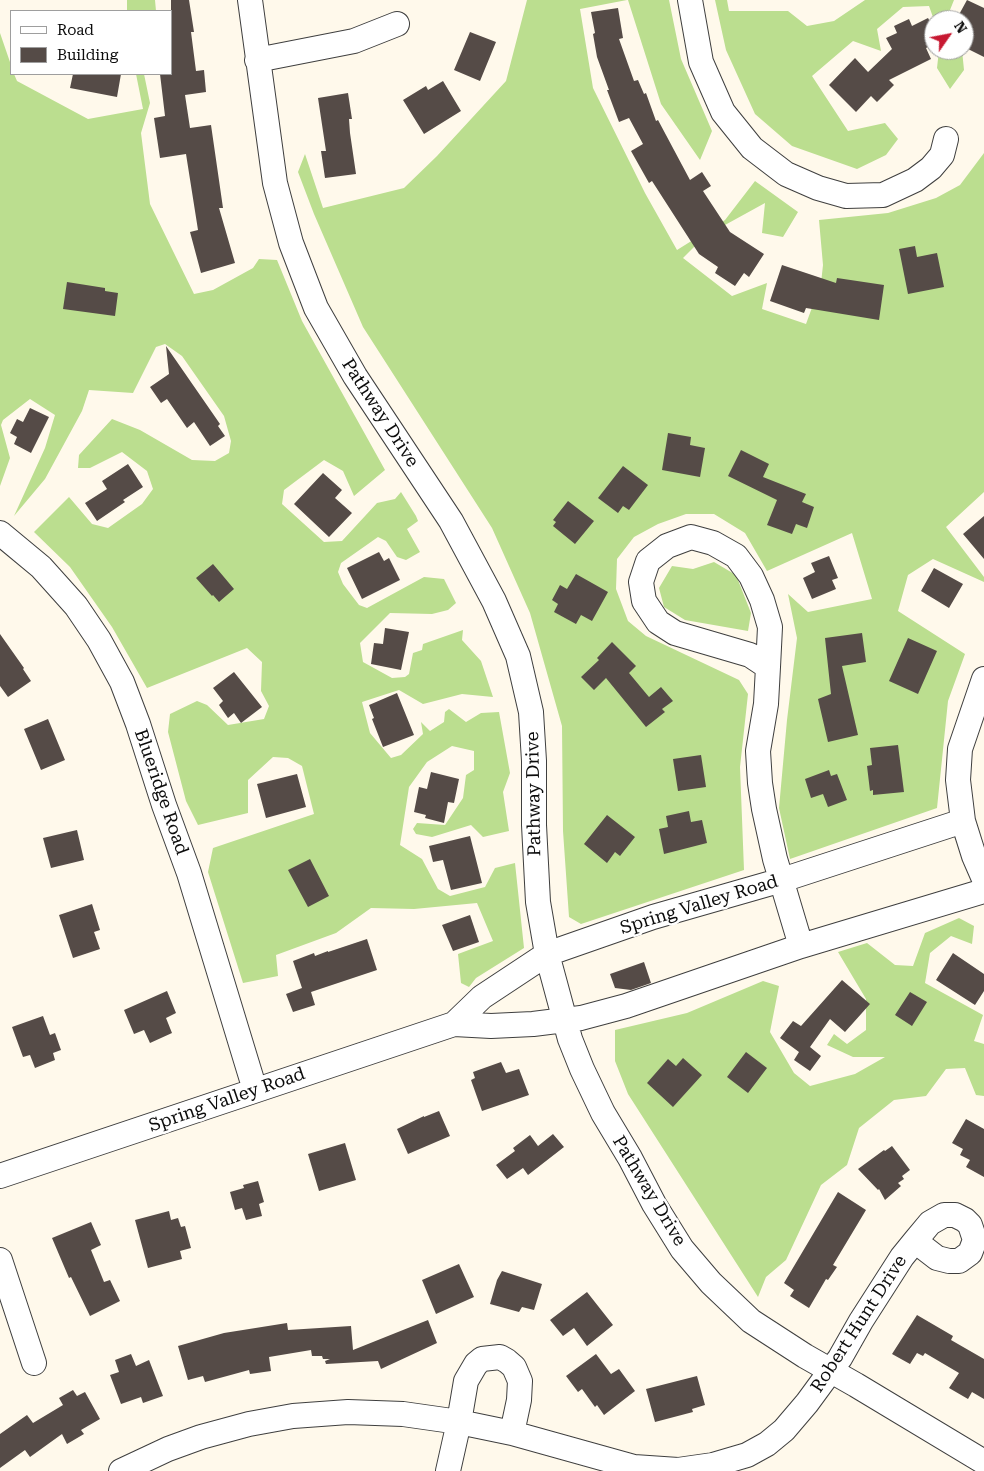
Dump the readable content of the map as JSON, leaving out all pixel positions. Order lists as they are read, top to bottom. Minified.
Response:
{"streets":{"street":["Pathway Drive","Blueridge Road","Spring Valley Road","Robert Hunt Drive"]},"crossings":[["Pathway Drive","Spring Valley Road"],["Pathway Drive","Robert Hunt Drive"],["Blueridge Road","Spring Valley Road"]],"legend":["Road","Building"],"north":"top right"}
